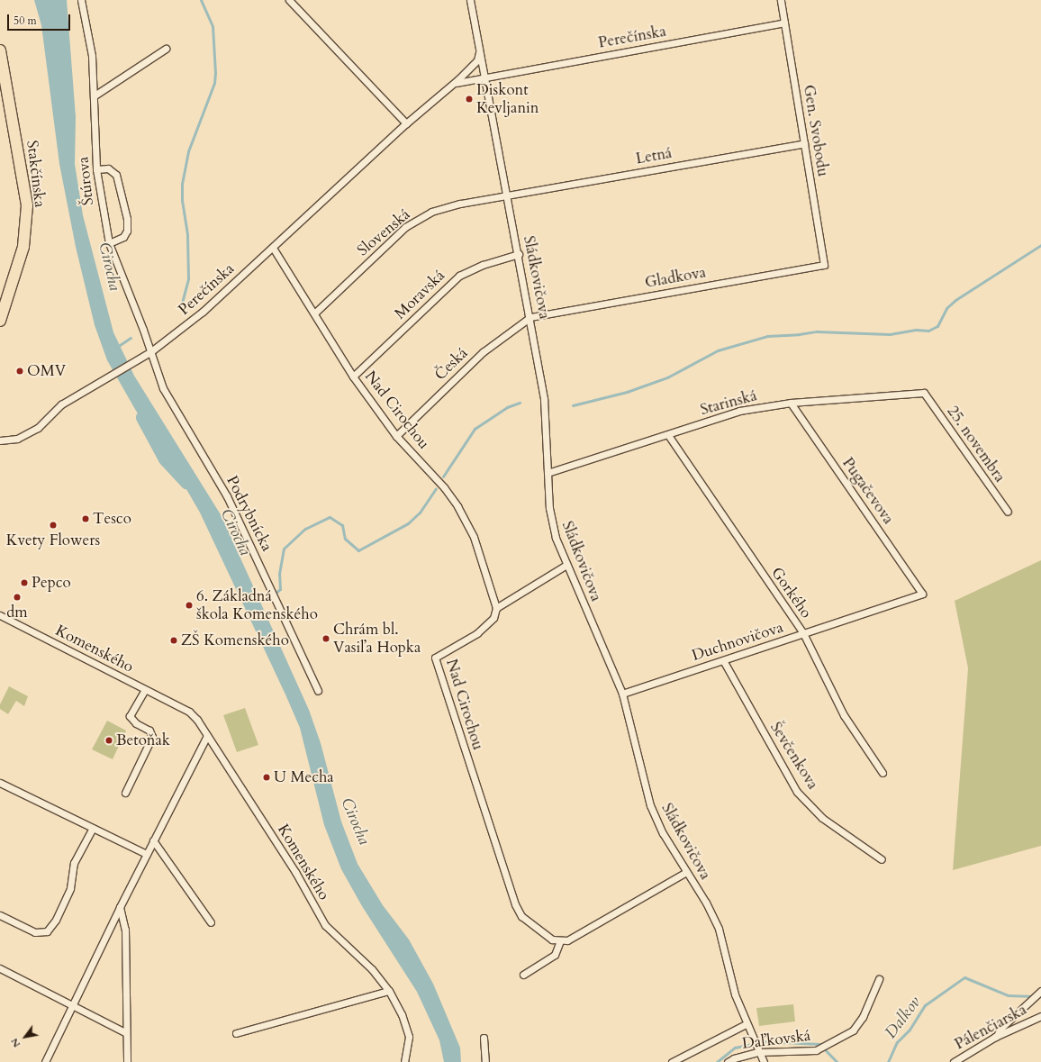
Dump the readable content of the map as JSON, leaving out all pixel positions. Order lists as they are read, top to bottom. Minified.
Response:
{"streets":{"main road":["Stakčínska"],"street":["Perečínska","Gen. Svobodu","Letná","Štúrova","Slovenská","Sládkovičova","Gladkova","Moravská","Česká","Starinská","Nad Cirochou","25. novembra","Pugačevova","Podrybnícka","Gorkého","Duchnovičova","Komenského","Ševčenkova","Pálenčiarska","Daľkovská"]},"crossings":[["Perečínska","Gen. Svobodu"],["Perečínska","Štúrova"],["Perečínska","Sládkovičova"],["Perečínska","Nad Cirochou"],["Perečínska","Podrybnícka"],["Gen. Svobodu","Letná"],["Gen. Svobodu","Gladkova"],["Letná","Slovenská"],["Letná","Sládkovičova"],["Štúrova","Podrybnícka"],["Slovenská","Sládkovičova"],["Slovenská","Nad Cirochou"],["Sládkovičova","Gladkova"],["Sládkovičova","Moravská"],["Sládkovičova","Česká"],["Sládkovičova","Starinská"],["Sládkovičova","Duchnovičova"],["Sládkovičova","Daľkovská"],["Gladkova","Česká"],["Moravská","Nad Cirochou"],["Česká","Nad Cirochou"],["Starinská","25. novembra"],["Starinská","Pugačevova"],["Starinská","Gorkého"],["Pugačevova","Duchnovičova"],["Gorkého","Duchnovičova"],["Duchnovičova","Ševčenkova"]],"water":["Cirocha","Dalkov"],"places":["Diskont Kevljanin","OMV","Tesco","Kvety Flowers","Pepco","dm","6. Základná škola Komenského","Chrám bl. Vasiľa Hopka","ZŠ Komenského","Betoňak","U Mecha"],"scale_bar":"50 m","north":"bottom left"}
